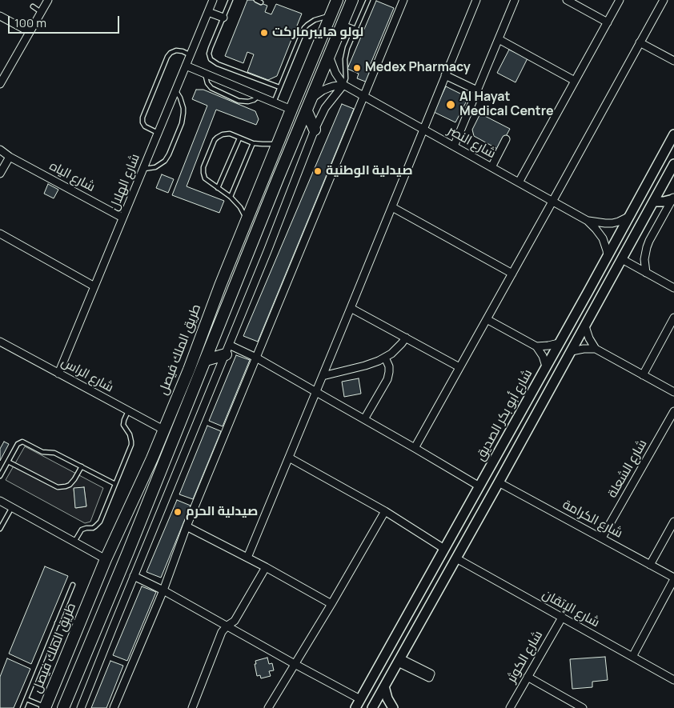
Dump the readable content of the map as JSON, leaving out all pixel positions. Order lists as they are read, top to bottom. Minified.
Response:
{"streets":{"main road":["طريق الملك فيصل"],"street":["شارع النصر","شارع الياه","شارع الهلال","شارع الراس","شارع أبو بكر الصديق","شارع الشعلة","شارع الكرامة","شارع الإتقان","شارع الكوثر"]},"crossings":[["شارع النصر","شارع أبو بكر الصديق"],["شارع الياه","شارع الهلال"],["شارع الهلال","شارع الراس"],["طريق الملك فيصل","شارع الراس"],["شارع الشعلة","شارع الكرامة"],["شارع الإتقان","شارع الكوثر"]],"places":["لولو هايبرماركت","Medex Pharmacy","Al Hayat Medical Centre","صيدلية الوطنية","صيدلية الحرم"],"scale_bar":"100 m"}
